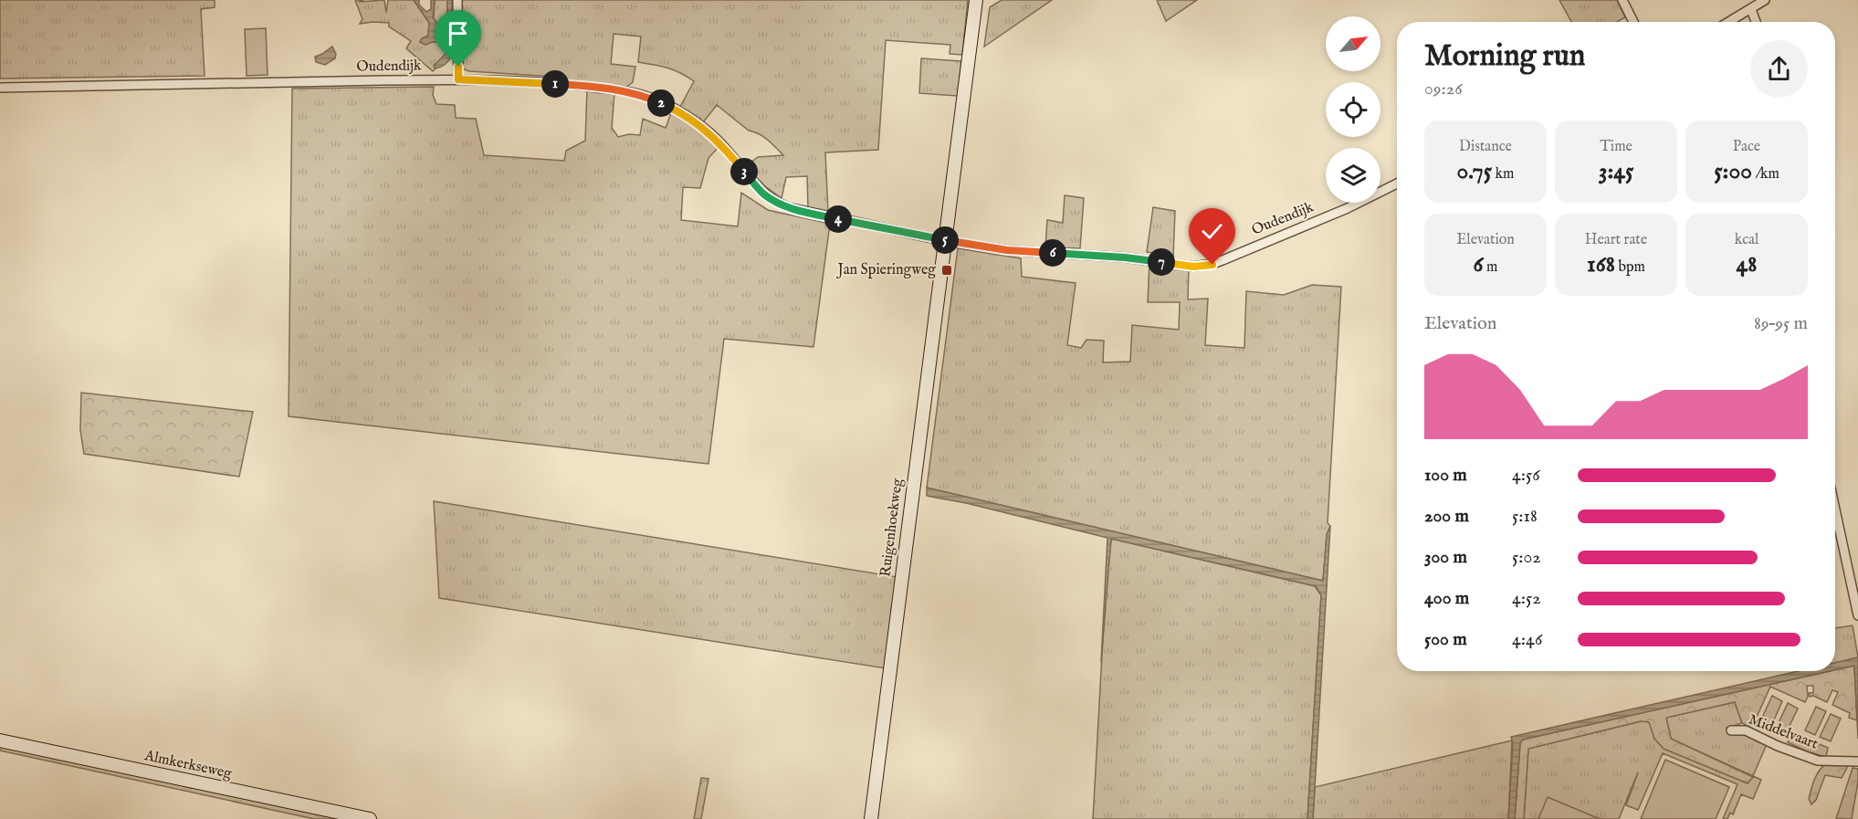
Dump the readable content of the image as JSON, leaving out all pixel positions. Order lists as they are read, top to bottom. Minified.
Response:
{"streets":{"street":["Oudendijk","Ruigenhoekweg","Middelvaart","Almkerkseweg"]},"crossings":[["Oudendijk","Ruigenhoekweg"]],"places":{"transit":["Jan Spieringweg"]},"north":"top right","page":{"heading":["Morning run","09:26"],"pins":["1","2","3","4","5","6","7"],"stats":[["Distance","0.75 km"],["Time","3:45"],["Pace","5:00 /km"],["Elevation","6 m"],["Heart rate","168 bpm"],["kcal","48"]],"chart":["Elevation","89–95 m"],"list":[{"name":"100 m","note":"4:56"},{"name":"200 m","note":"5:18"},{"name":"300 m","note":"5:02"},{"name":"400 m","note":"4:52"},{"name":"500 m","note":"4:46"}]}}
